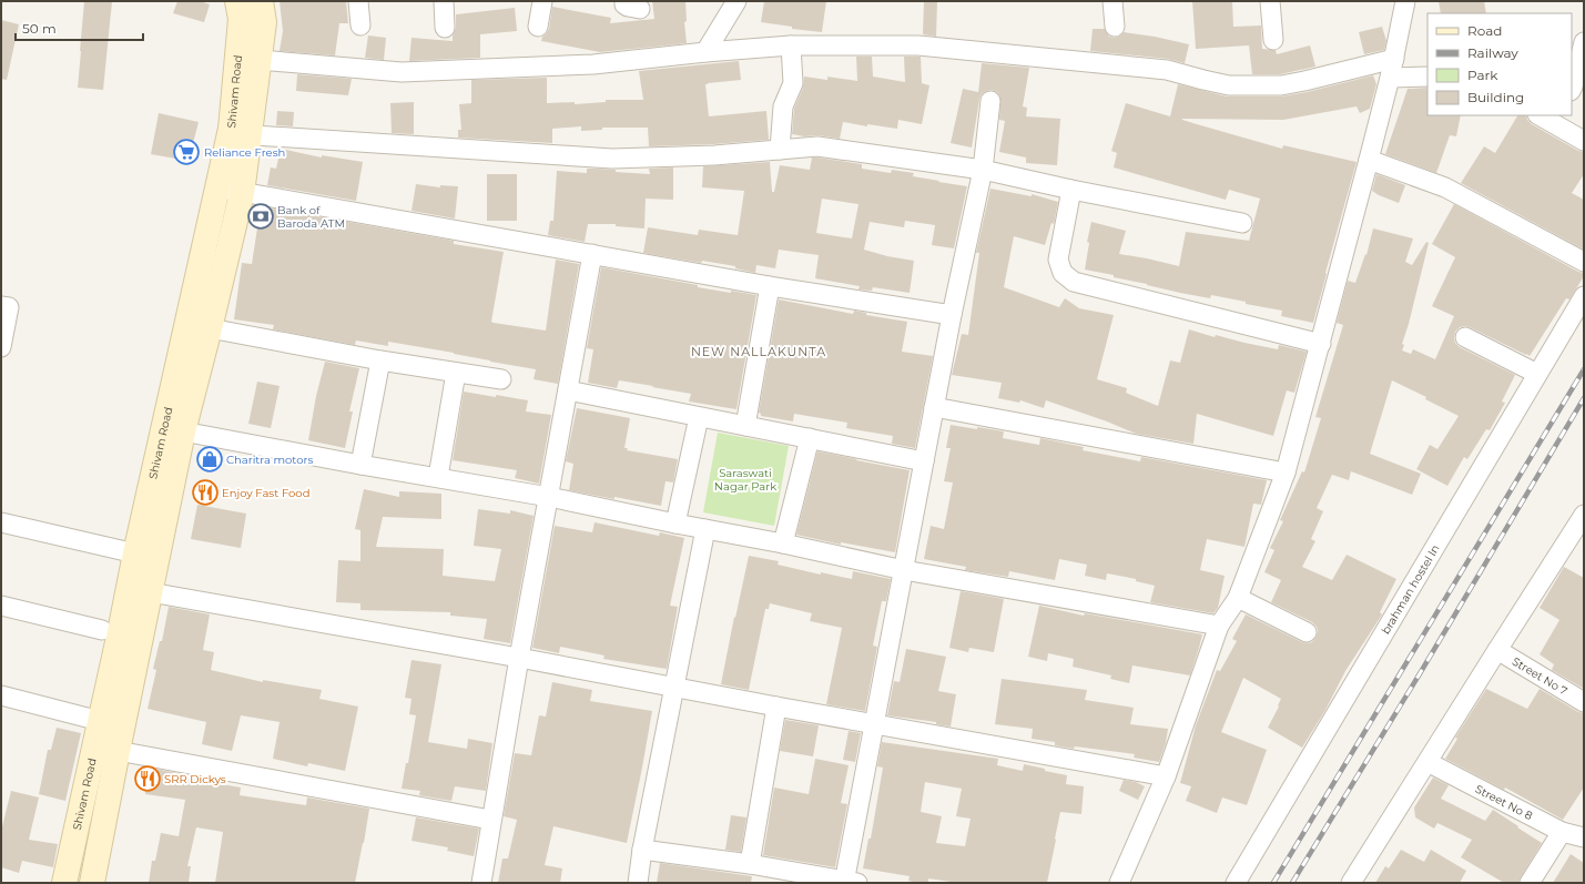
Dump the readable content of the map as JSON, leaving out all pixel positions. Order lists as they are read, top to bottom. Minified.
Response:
{"streets":{"main road":["Shivam Road"],"street":["brahman hostel ln","Street No 7","Street No 8"]},"districts":["NEW NALLAKUNTA"],"parks":["Saraswati Nagar Park"],"places":{"supermarket":["Reliance Fresh"],"bank":["Bank of Baroda ATM"],"shop":["Charitra motors"],"restaurant":["Enjoy Fast Food","SRR Dickys"]},"legend":["Road","Railway","Park","Building"],"scale_bar":"50 m"}
